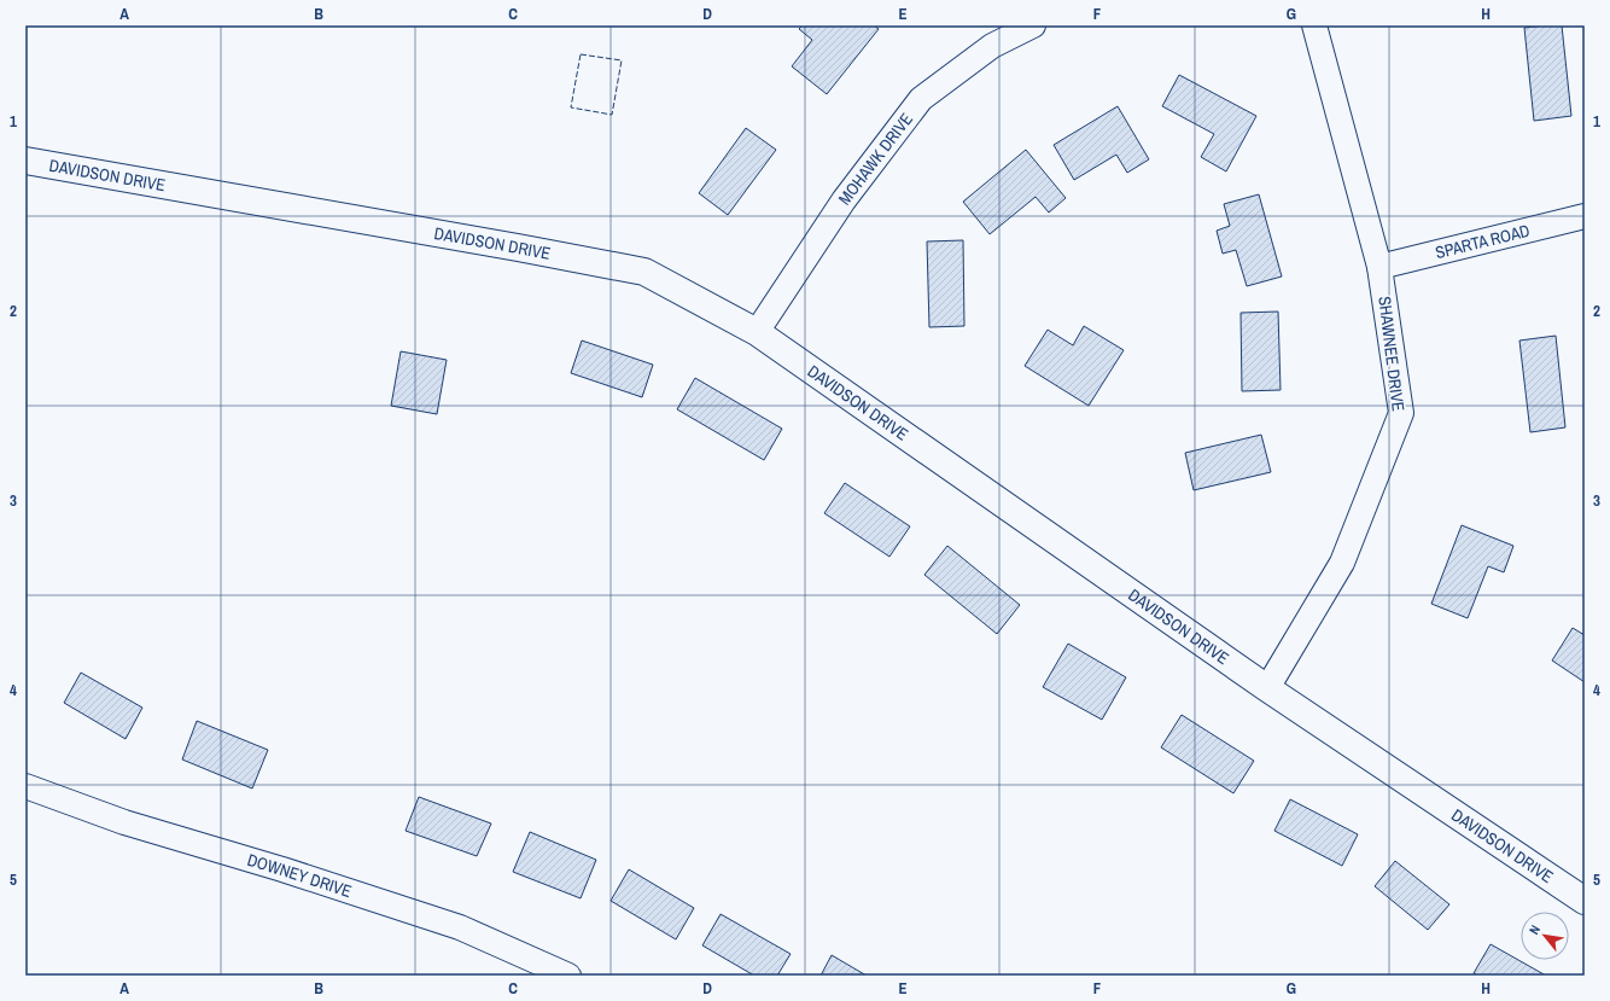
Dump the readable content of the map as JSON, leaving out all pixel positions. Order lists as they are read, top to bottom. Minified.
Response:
{"streets":{"street":["MOHAWK DRIVE","DAVIDSON DRIVE","SPARTA ROAD","SHAWNEE DRIVE","DOWNEY DRIVE"]},"crossings":[["MOHAWK DRIVE","DAVIDSON DRIVE"],["DAVIDSON DRIVE","SHAWNEE DRIVE"],["SPARTA ROAD","SHAWNEE DRIVE"]],"north":"top left","grid":{"columns":["A","B","C","D","E","F","G","H"],"rows":["1","2","3","4","5"]}}
